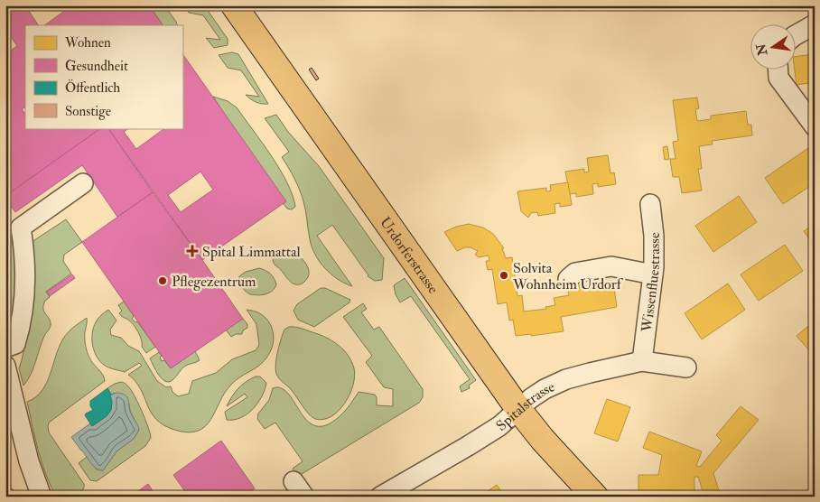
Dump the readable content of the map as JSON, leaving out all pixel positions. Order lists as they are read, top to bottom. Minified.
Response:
{"streets":{"main road":["Urdorferstrasse"],"street":["Wissenfluestrasse","Spitalstrasse"]},"crossings":[["Urdorferstrasse","Spitalstrasse"],["Wissenfluestrasse","Spitalstrasse"]],"places":{"health":["Spital Limmattal"],"other":["Solvita Wohnheim Urdorf","Pflegezentrum"]},"legend":["Wohnen","Gesundheit","Öffentlich","Sonstige"],"north":"left"}
